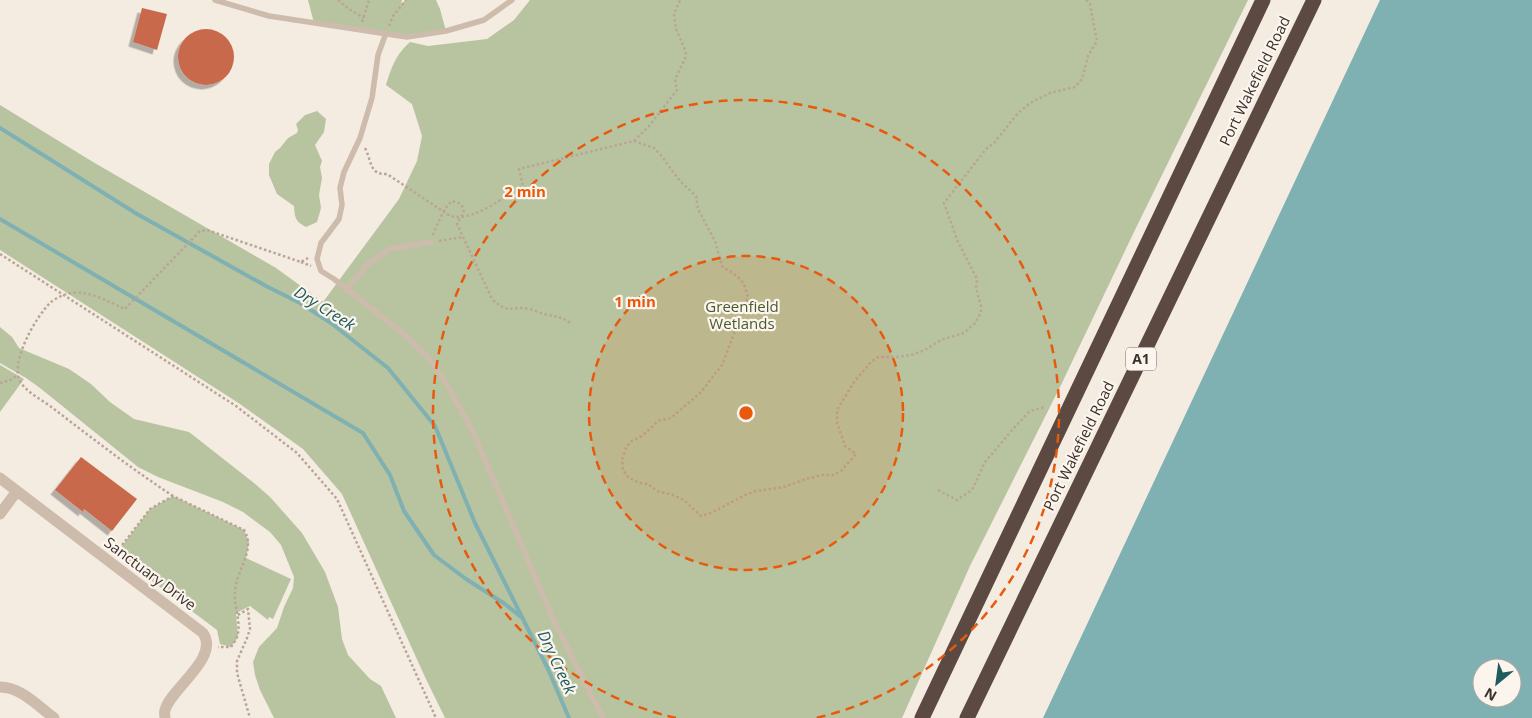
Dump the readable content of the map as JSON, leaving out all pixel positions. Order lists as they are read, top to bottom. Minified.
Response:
{"streets":{"highway":["Port Wakefield Road","A1"],"street":["Sanctuary Drive"]},"water":["Dry Creek"],"parks":["Greenfield Wetlands"],"north":"bottom left","rings":["2 min","1 min"]}
